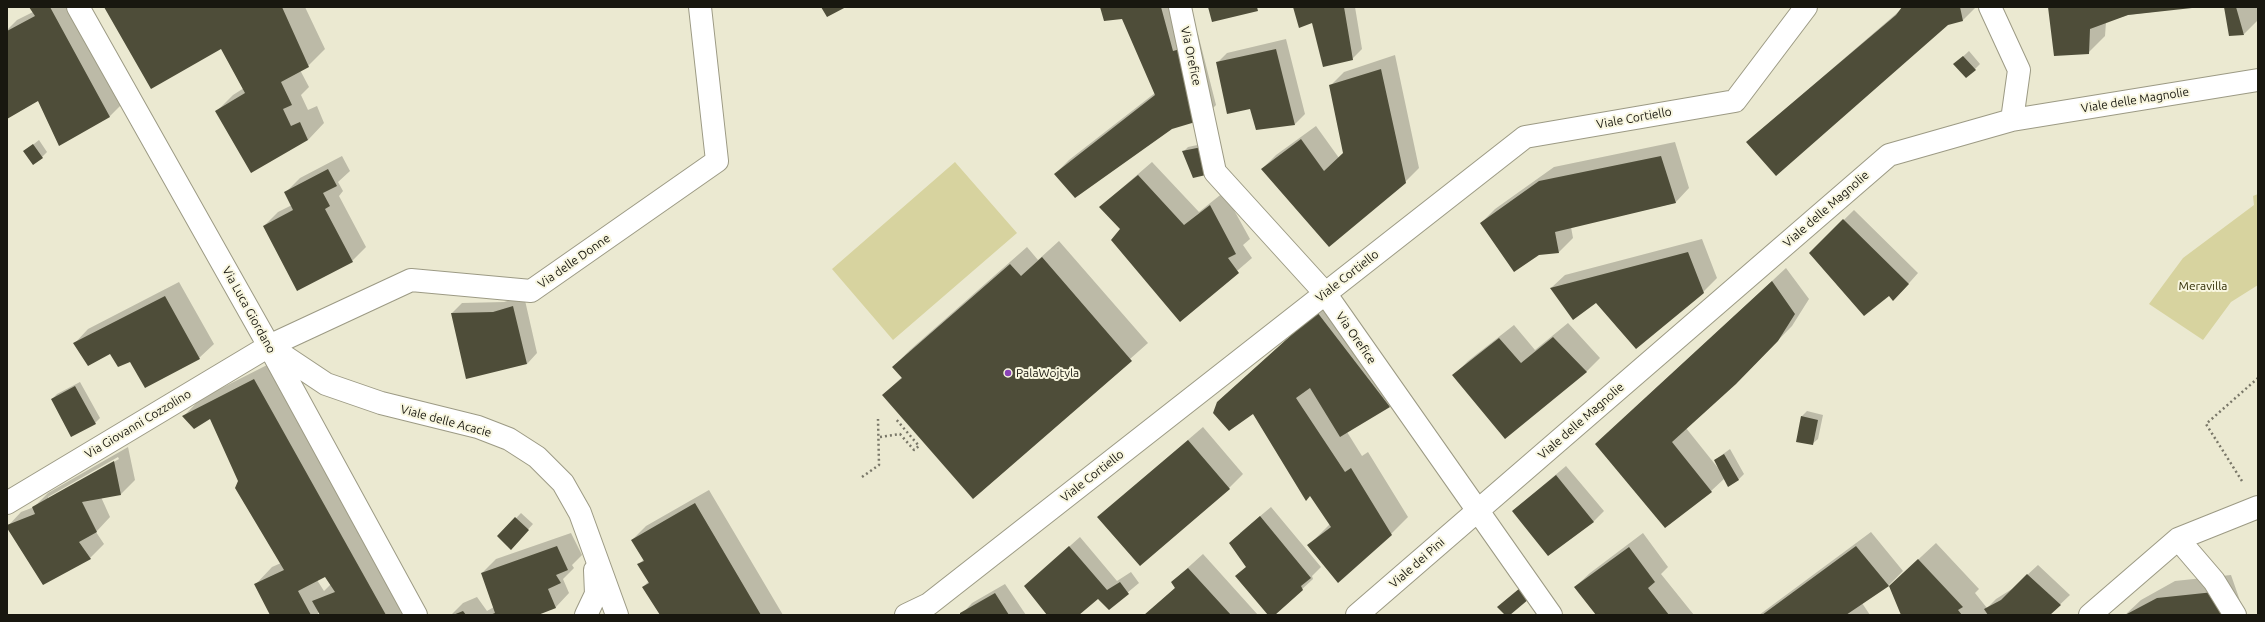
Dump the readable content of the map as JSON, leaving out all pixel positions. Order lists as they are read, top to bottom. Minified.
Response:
{"streets":{"street":["Via Orefice","Viale delle Magnolie","Viale Cortiello","Via delle Donne","Via Luca Giordano","Viale delle Acacie","Via Giovanni Cozzolino","Viale dei Pini"]},"crossings":[["Via Orefice","Viale delle Magnolie"],["Via Orefice","Viale Cortiello"],["Via Orefice","Viale dei Pini"],["Viale delle Magnolie","Viale dei Pini"],["Via delle Donne","Via Luca Giordano"],["Via delle Donne","Viale delle Acacie"],["Via delle Donne","Via Giovanni Cozzolino"],["Via Luca Giordano","Viale delle Acacie"],["Via Luca Giordano","Via Giovanni Cozzolino"],["Viale delle Acacie","Via Giovanni Cozzolino"]],"parks":["Meravilla"],"places":["PalaWojtyla"]}
